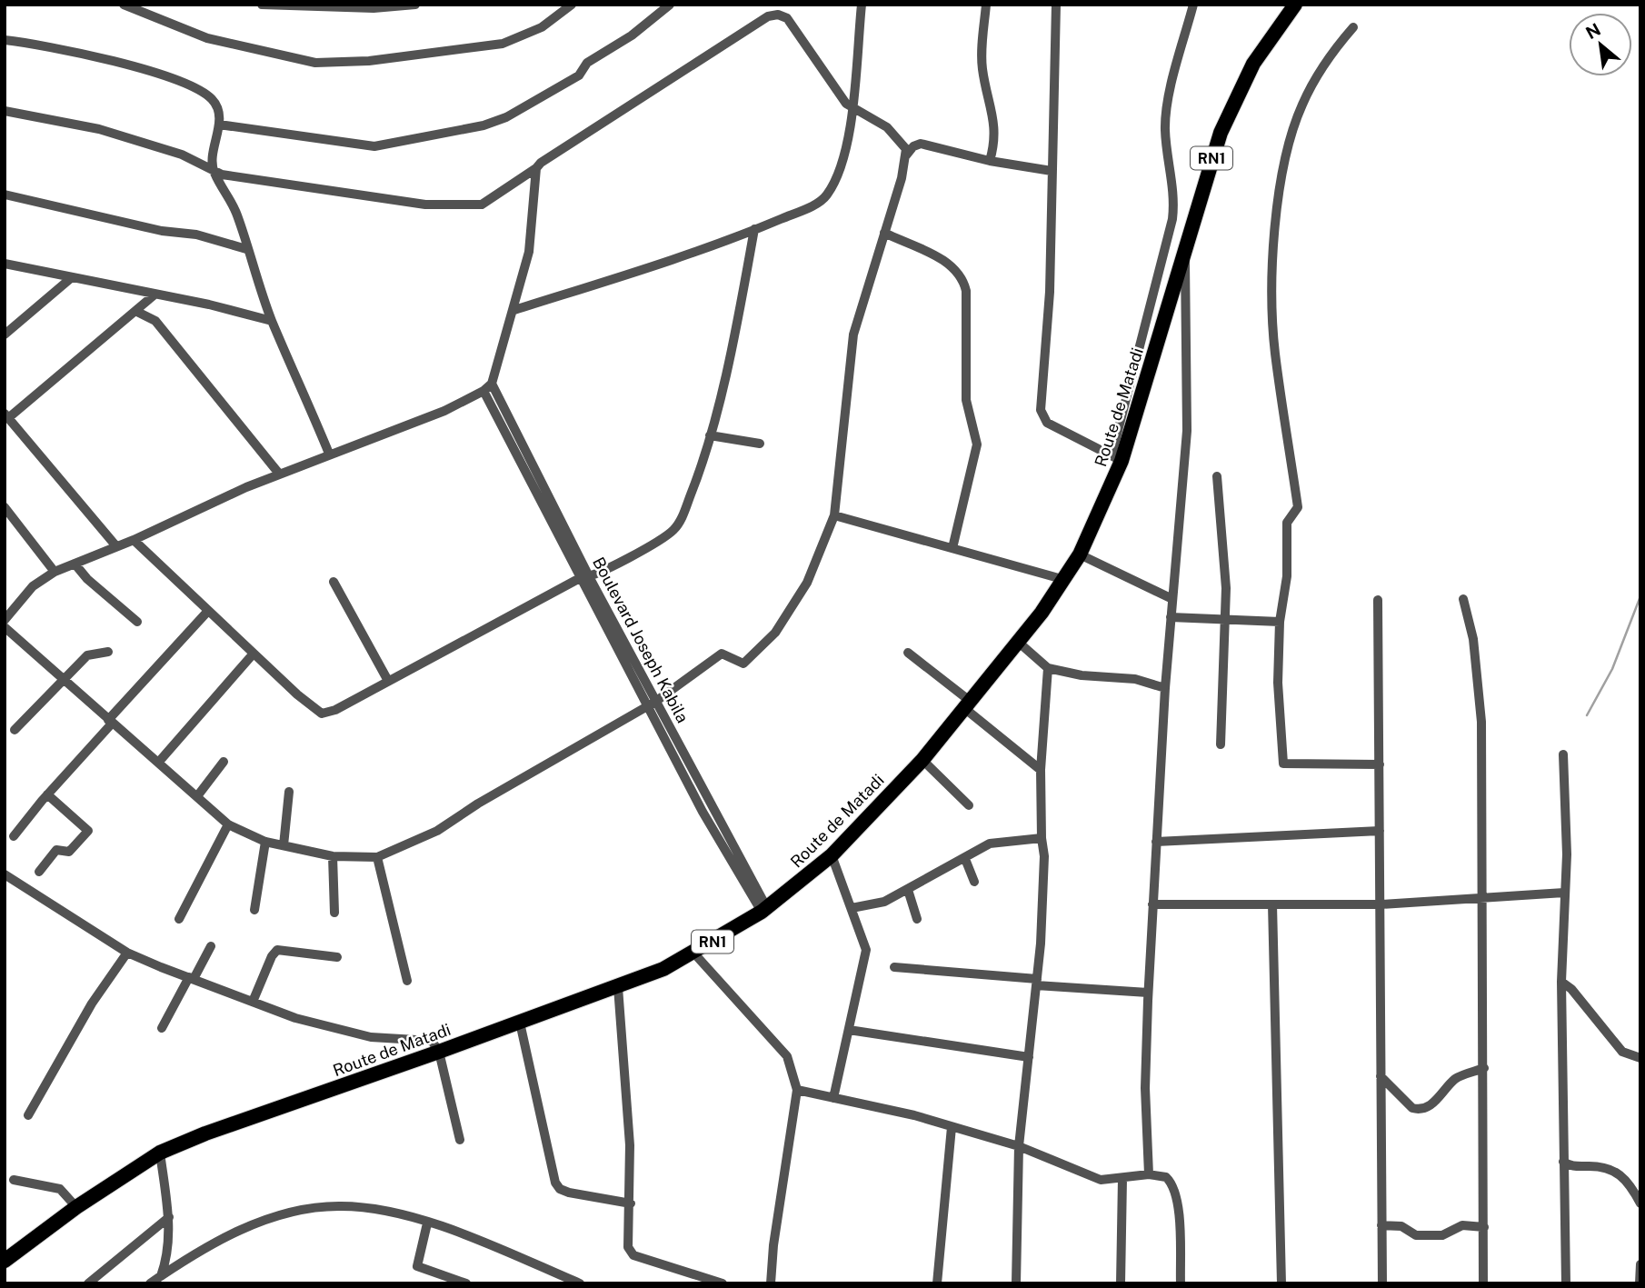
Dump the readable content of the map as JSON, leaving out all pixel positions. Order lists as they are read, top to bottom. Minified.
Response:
{"streets":{"highway":["RN1","Route de Matadi"],"street":["Boulevard Joseph Kabila"]},"crossings":[["Route de Matadi","Boulevard Joseph Kabila"]],"north":"top left"}
